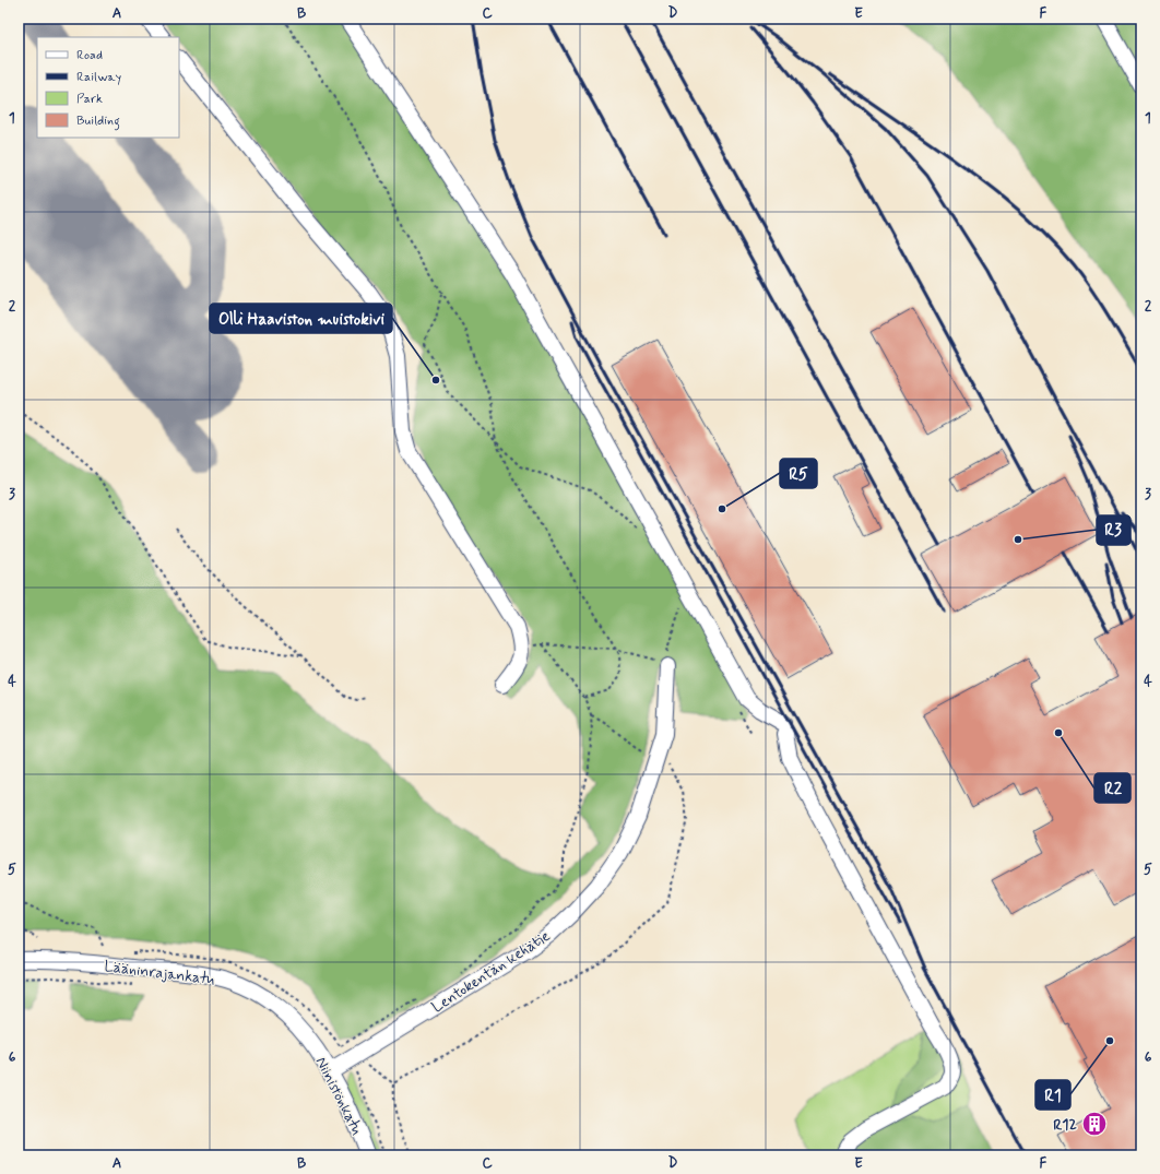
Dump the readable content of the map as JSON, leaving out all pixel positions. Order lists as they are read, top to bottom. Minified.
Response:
{"streets":{"street":["Lentokentän kehätie","Lääninrajankatu","Niinistönkatu"]},"crossings":[["Lentokentän kehätie","Niinistönkatu"],["Lääninrajankatu","Niinistönkatu"]],"places":{"other":["Olli Haaviston muistokivi","R5","R3","R2","R1"],"building":["R12"]},"legend":["Road","Railway","Park","Building"],"grid":{"columns":["A","B","C","D","E","F"],"rows":["1","2","3","4","5","6"]}}
